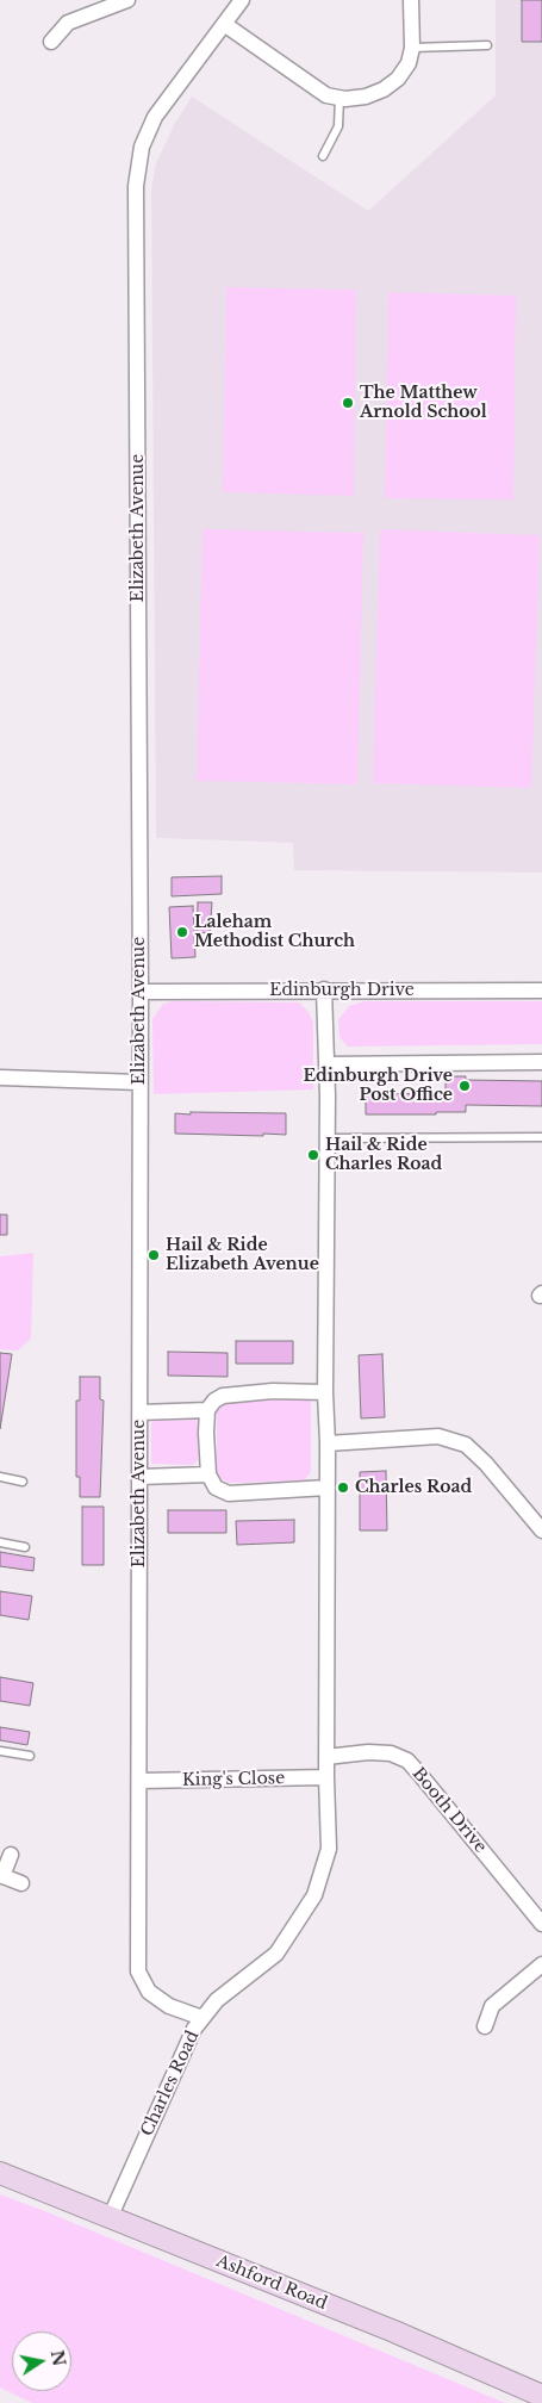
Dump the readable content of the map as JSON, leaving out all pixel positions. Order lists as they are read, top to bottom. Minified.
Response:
{"streets":{"main road":["Ashford Road"],"street":["Elizabeth Avenue","Edinburgh Drive","King's Close","Booth Drive","Charles Road"]},"crossings":[["Elizabeth Avenue","Edinburgh Drive"],["Elizabeth Avenue","King's Close"],["Elizabeth Avenue","Charles Road"],["Edinburgh Drive","Charles Road"],["King's Close","Charles Road"],["Booth Drive","Charles Road"],["Charles Road","Ashford Road"]],"places":["The Matthew Arnold School","Laleham Methodist Church","Edinburgh Drive Post Office","Hail & Ride Charles Road","Hail & Ride Elizabeth Avenue","Charles Road"],"north":"right"}
